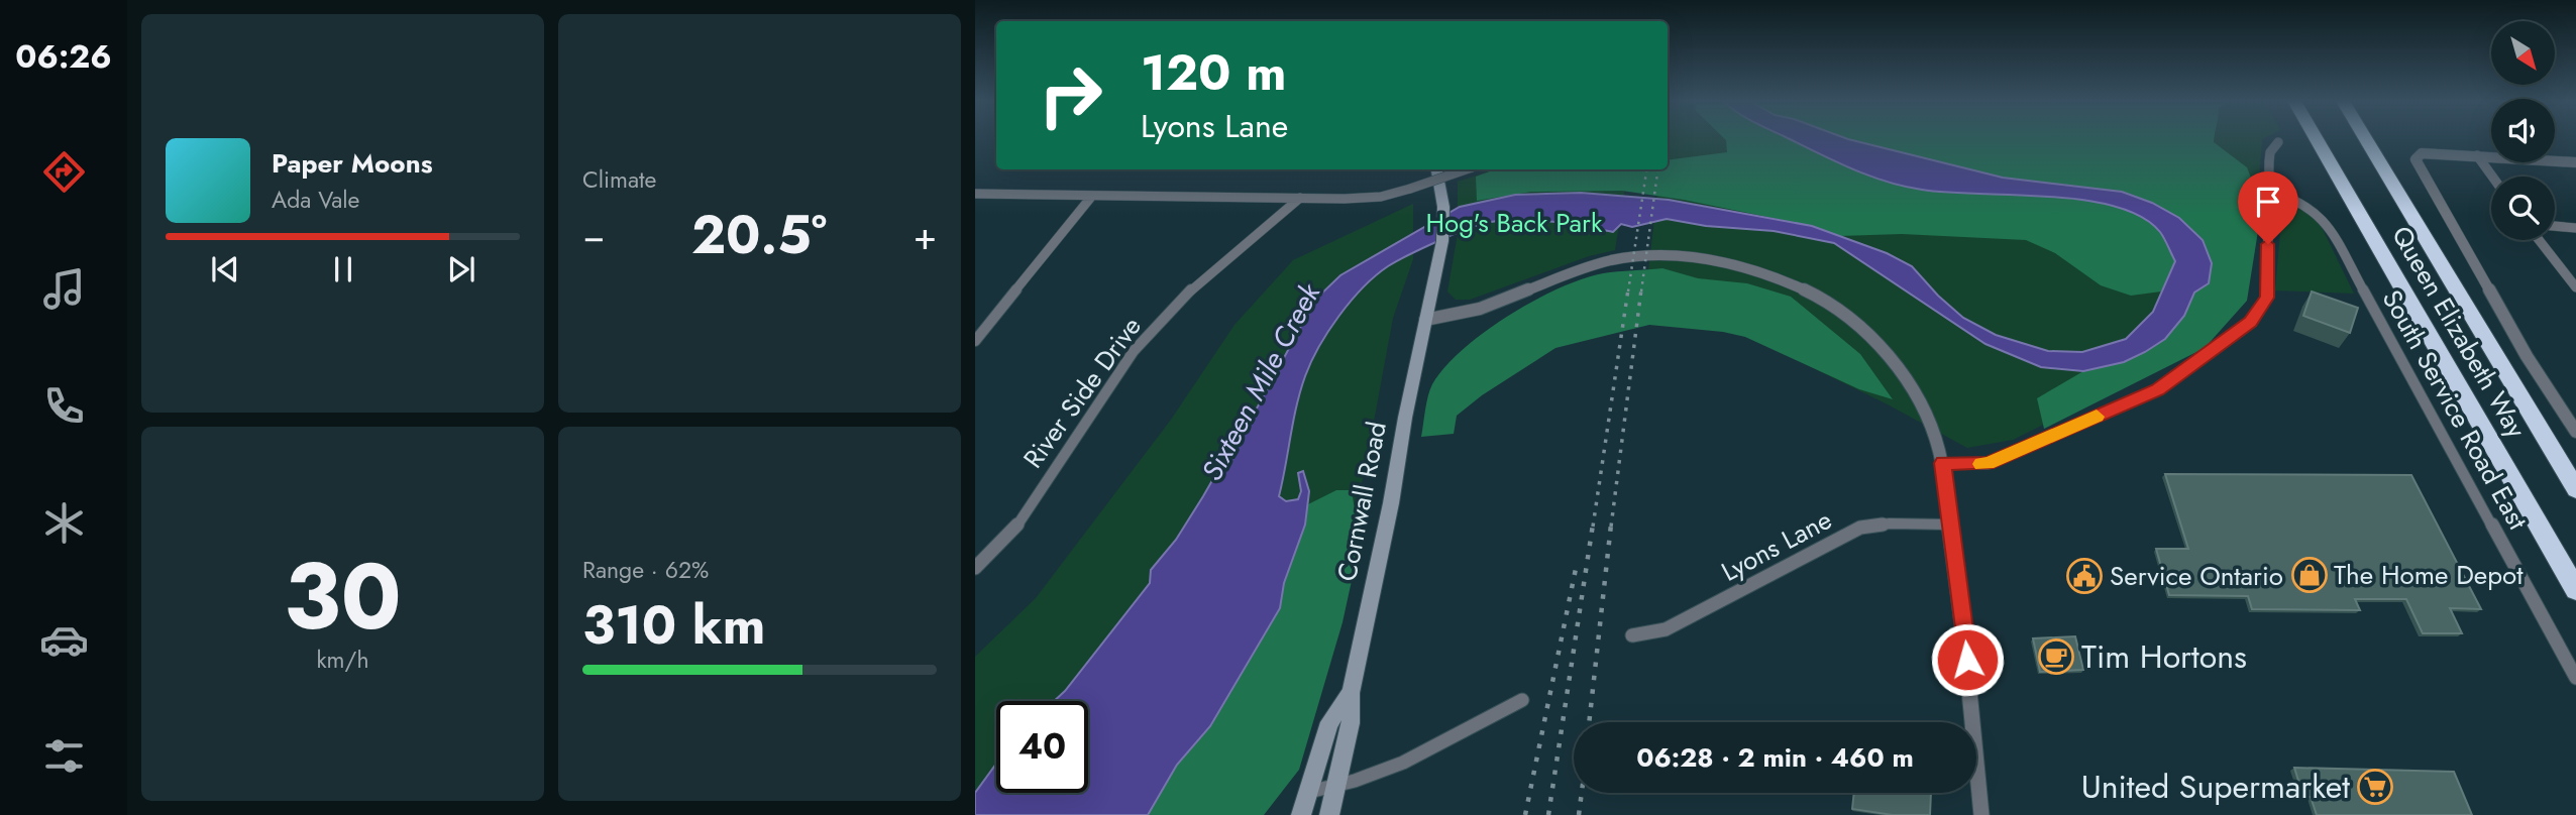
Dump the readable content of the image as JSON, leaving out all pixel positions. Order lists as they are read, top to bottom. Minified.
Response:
{"streets":{"highway":["Queen Elizabeth Way"],"main road":["Cornwall Road"],"street":["River Side Drive","South Service Road East","Lyons Lane"]},"water":["Sixteen Mile Creek"],"parks":["Hog's Back Park"],"places":{"shop":["The Home Depot"],"public building":["Service Ontario"],"cafe":["Tim Hortons"],"supermarket":["United Supermarket"]},"north":"bottom right","page":{"tabs":"06:26","tile":["Climate",["30","km/h"],["Range · 62%","310 km"]],"turn":["120 m","Lyons Lane"],"song":["Paper Moons","Ada Vale"],"heat":["−","20.5°","+"],"limit":"40","trip":"06:28 · 2 min · 460 m"}}
